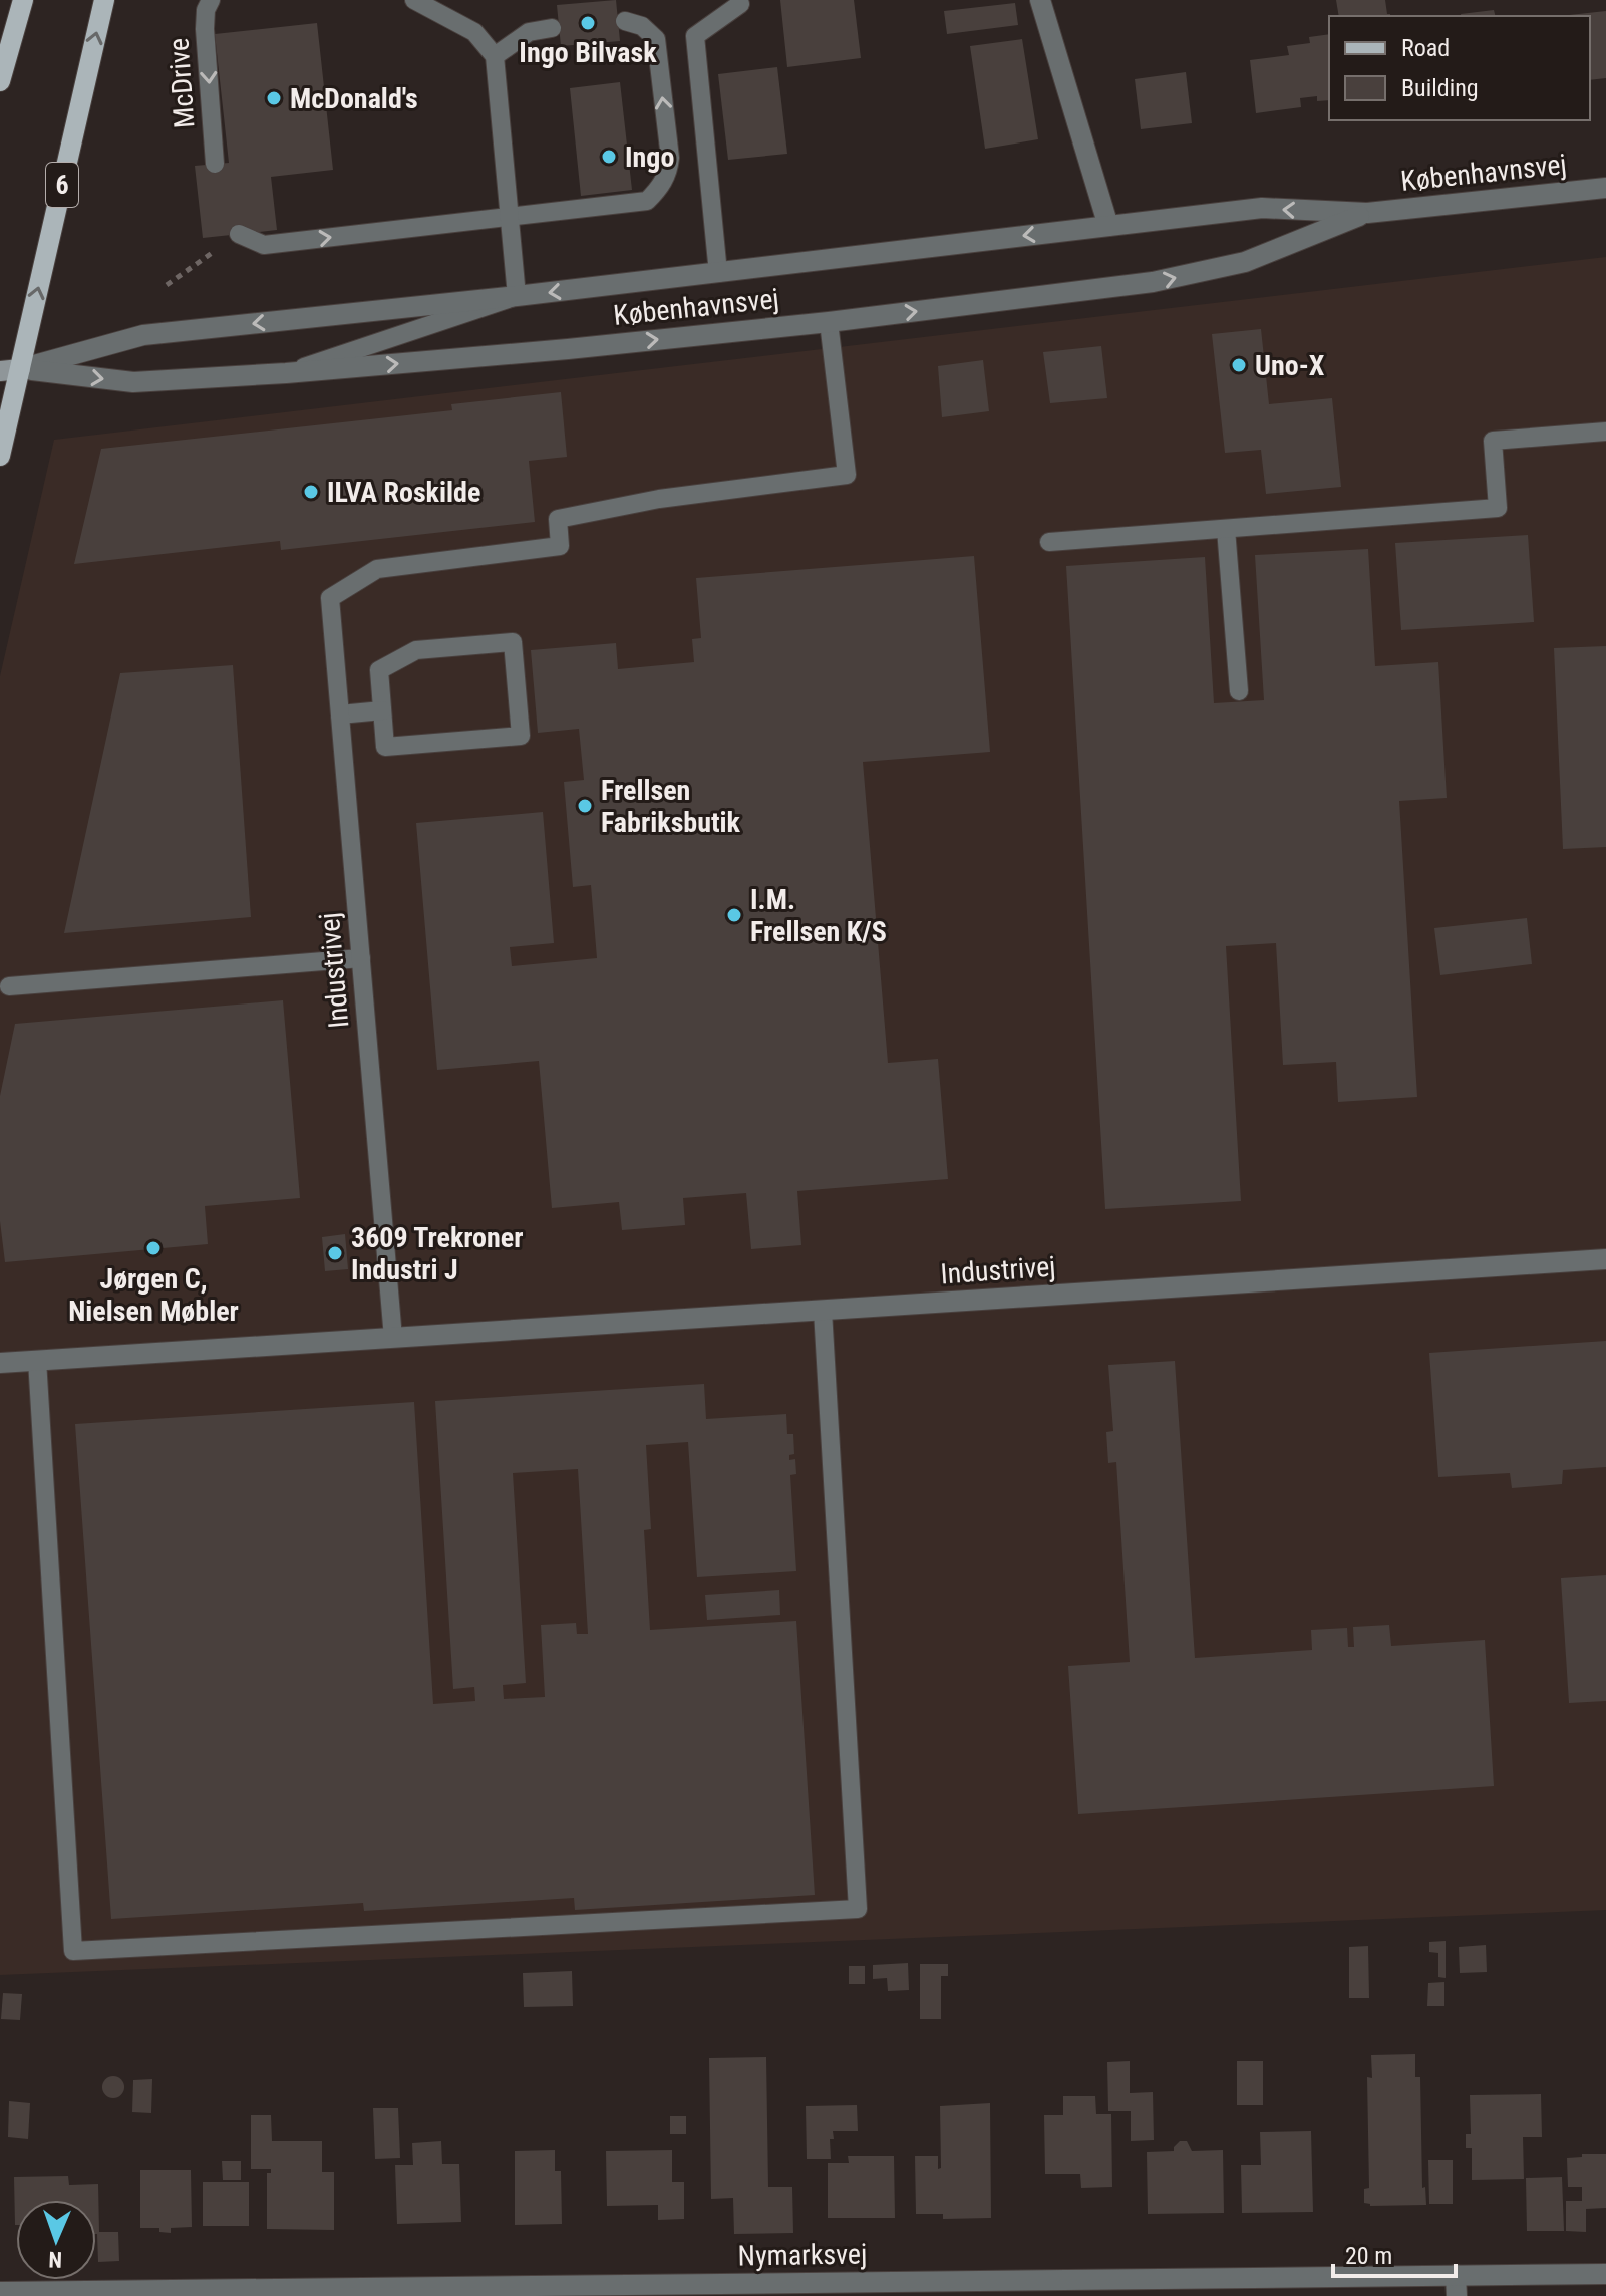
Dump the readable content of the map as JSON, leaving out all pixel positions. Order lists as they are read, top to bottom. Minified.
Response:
{"streets":{"main road":["6"],"street":["Københavnsvej","Industrivej","Nymarksvej"],"lane":["McDrive"]},"crossings":[["Københavnsvej","6"],["Københavnsvej","Industrivej"]],"one_way":["McDrive"],"places":["Ingo Bilvask","McDonald's","Ingo","Uno-X","ILVA Roskilde","Frellsen Fabriksbutik","I.M. Frellsen K/S","Jørgen C, Nielsen Møbler","3609 Trekroner Industri J"],"legend":["Road","Building"],"scale_bar":"20 m","north":"bottom"}
